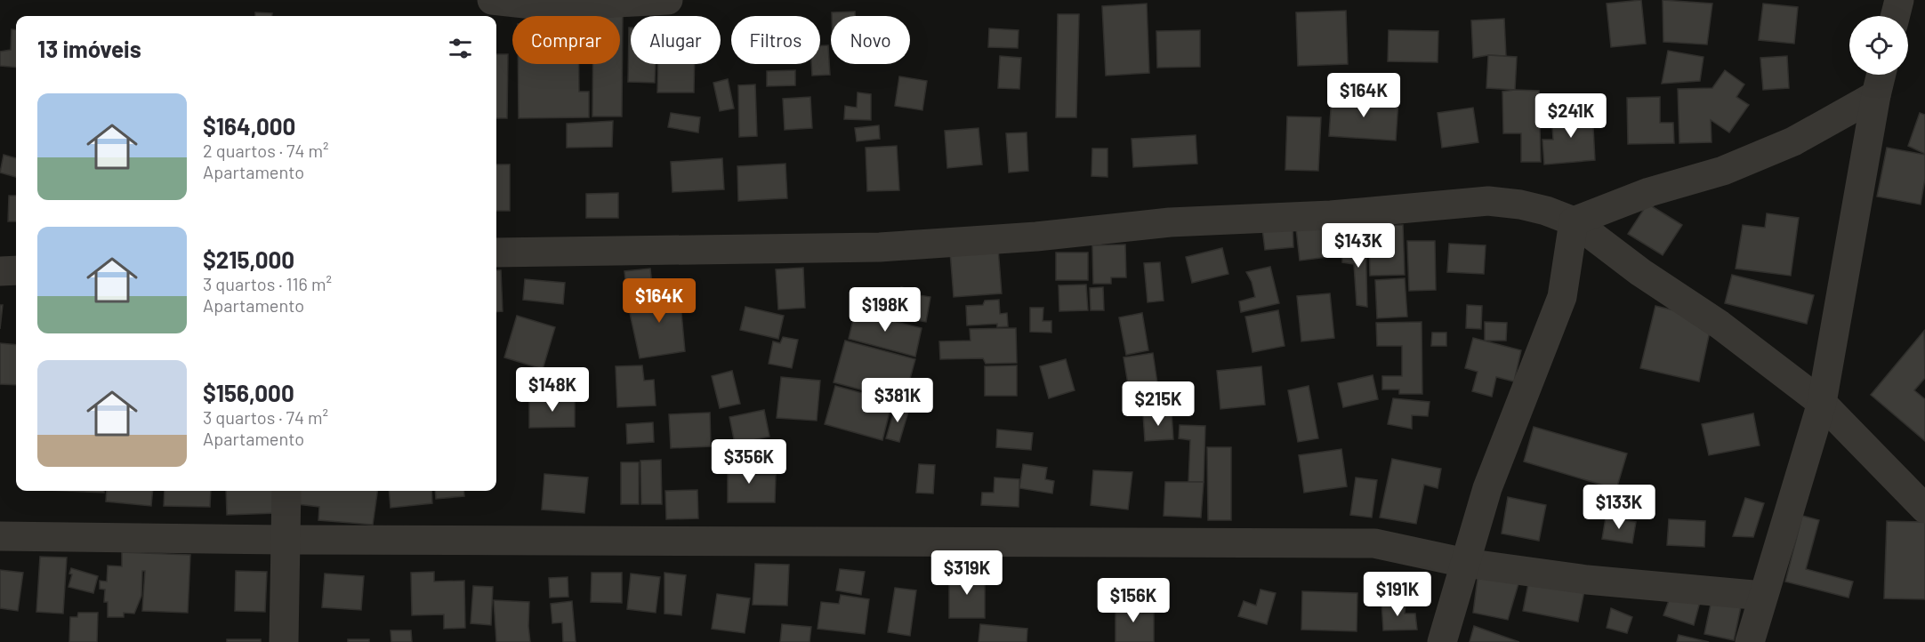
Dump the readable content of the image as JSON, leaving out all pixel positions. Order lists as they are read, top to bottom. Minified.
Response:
{"page":{"chip":["Comprar","Alugar","Filtros","Novo"],"heading":"13 imóveis","price":["$164K","$241K","$143K","$164K","$198K","$148K","$381K","$215K","$356K","$133K","$319K","$191K","$156K"],"list":[{"name":"$164,000","note":"2 quartos · 74 m² · Apartamento"},{"name":"$215,000","note":"3 quartos · 116 m² · Apartamento"},{"name":"$156,000","note":"3 quartos · 74 m² · Apartamento"}]}}
